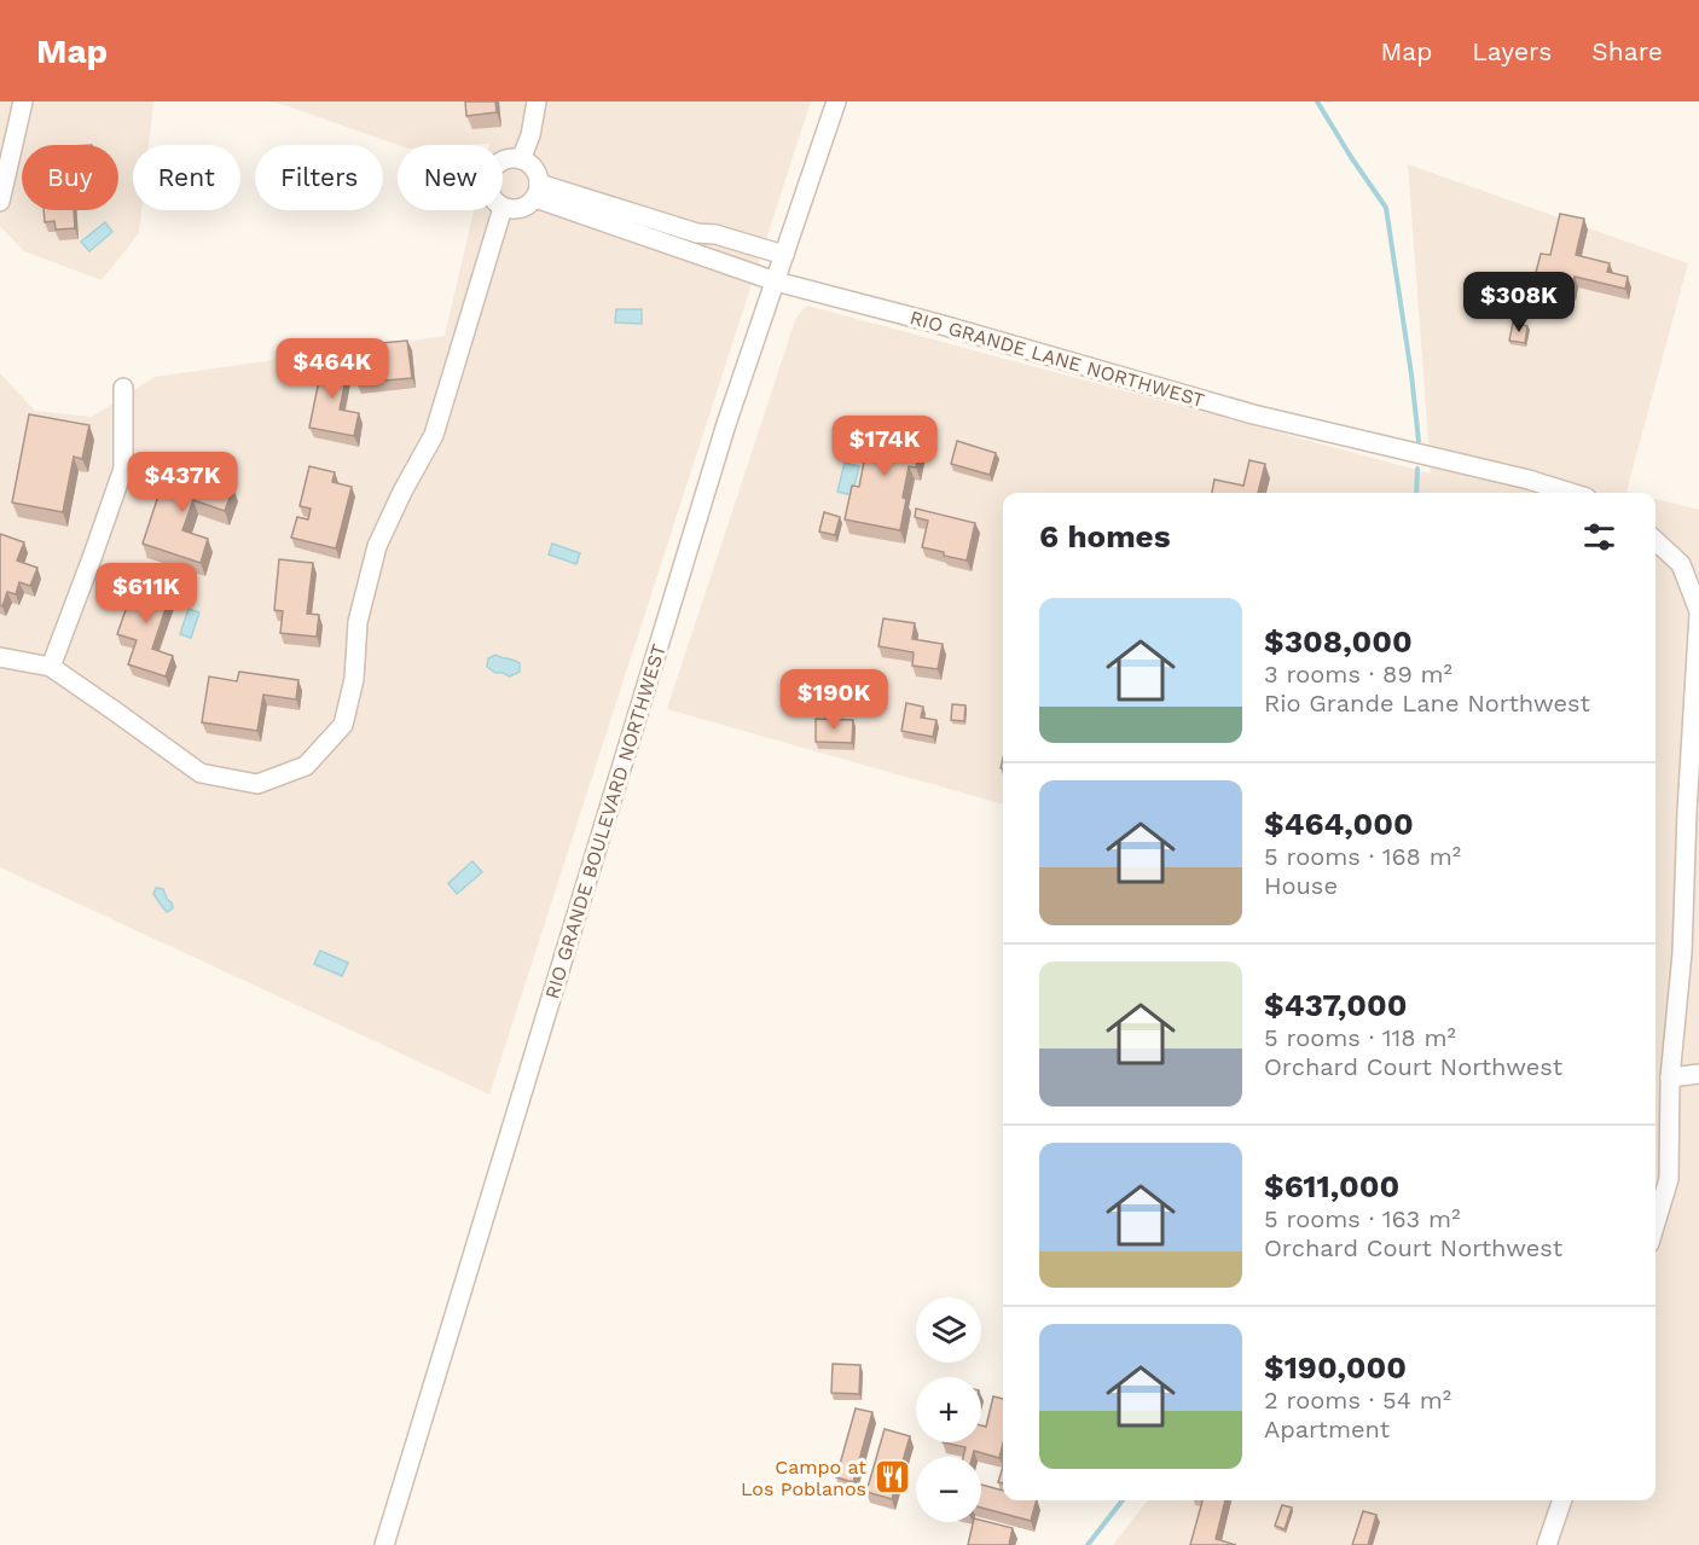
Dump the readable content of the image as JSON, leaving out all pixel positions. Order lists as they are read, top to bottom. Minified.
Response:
{"streets":{"street":["RIO GRANDE LANE NORTHWEST","RIO GRANDE BOULEVARD NORTHWEST"]},"crossings":[["RIO GRANDE LANE NORTHWEST","RIO GRANDE BOULEVARD NORTHWEST"]],"places":{"restaurant":["Campo at Los Poblanos"]},"page":{"header":"Map","nav":["Map","Layers","Share"],"chip":["Buy","Rent","Filters","New"],"price":["$308K","$464K","$174K","$437K","$611K","$190K"],"heading":"6 homes","list":[{"name":"$308,000","note":"3 rooms · 89 m² · Rio Grande Lane Northwest"},{"name":"$464,000","note":"5 rooms · 168 m² · House"},{"name":"$437,000","note":"5 rooms · 118 m² · Orchard Court Northwest"},{"name":"$611,000","note":"5 rooms · 163 m² · Orchard Court Northwest"},{"name":"$190,000","note":"2 rooms · 54 m² · Apartment"}],"map_buttons":["+","−"]}}
